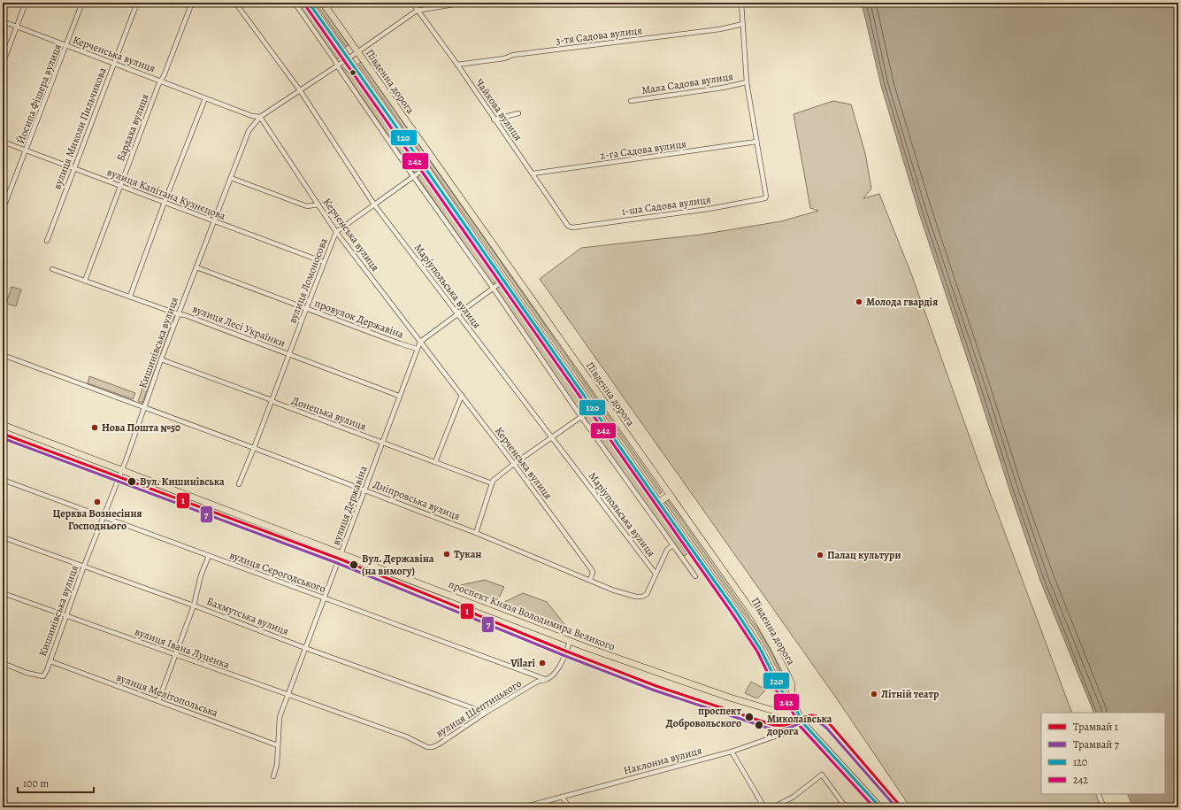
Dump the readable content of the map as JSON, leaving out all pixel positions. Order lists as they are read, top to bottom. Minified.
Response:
{"streets":{"main road":["Південна дорога","проспект Князя Володимира Великого"],"street":["3-тя Садова вулиця","Керченська вулиця","Мала Садова вулиця","Йосипа Фішера вулиця","Чайкова вулиця","Бардаха вулиця","вулиця Миколи Пильчикова","2-га Садова вулиця","вулиця Капітана Кузнєцова","1-ша Садова вулиця","вулиця Ломоносова","Маріупольська вулиця","провулок Державіна","вулиця Лесі Українки","Кишинівська вулиця","Донецька вулиця","Дніпровська вулиця","вулиця Державіна","вулиця Сєрогодського","Бахмутська вулиця","вулиця Івана Луценка","вулиця Мелітопольська","вулиця Шептицького","Наклонна вулиця"]},"crossings":[["3-тя Садова вулиця","Чайкова вулиця"],["Керченська вулиця","Йосипа Фішера вулиця"],["Керченська вулиця","Бардаха вулиця"],["Керченська вулиця","вулиця Миколи Пильчикова"],["Керченська вулиця","вулиця Ломоносова"],["Керченська вулиця","Кишинівська вулиця"],["Керченська вулиця","Дніпровська вулиця"],["Керченська вулиця","вулиця Державіна"],["Південна дорога","вулиця Ломоносова"],["Південна дорога","Кишинівська вулиця"],["Йосипа Фішера вулиця","вулиця Капітана Кузнєцова"],["Чайкова вулиця","2-га Садова вулиця"],["Чайкова вулиця","1-ша Садова вулиця"],["Чайкова вулиця","Кишинівська вулиця"],["Бардаха вулиця","вулиця Капітана Кузнєцова"],["Бардаха вулиця","вулиця Лесі Українки"],["вулиця Миколи Пильчикова","вулиця Капітана Кузнєцова"],["2-га Садова вулиця","1-ша Садова вулиця"],["вулиця Капітана Кузнєцова","вулиця Ломоносова"],["вулиця Капітана Кузнєцова","Кишинівська вулиця"],["вулиця Ломоносова","Маріупольська вулиця"],["вулиця Ломоносова","провулок Державіна"],["вулиця Ломоносова","вулиця Лесі Українки"],["вулиця Ломоносова","Донецька вулиця"],["вулиця Ломоносова","Дніпровська вулиця"],["Маріупольська вулиця","Кишинівська вулиця"],["Маріупольська вулиця","Дніпровська вулиця"],["провулок Державіна","Кишинівська вулиця"],["провулок Державіна","вулиця Державіна"],["вулиця Лесі Українки","Кишинівська вулиця"],["вулиця Лесі Українки","вулиця Державіна"],["Кишинівська вулиця","Донецька вулиця"],["Кишинівська вулиця","Дніпровська вулиця"],["Кишинівська вулиця","вулиця Сєрогодського"],["Кишинівська вулиця","проспект Князя Володимира Великого"],["Кишинівська вулиця","Бахмутська вулиця"],["Кишинівська вулиця","вулиця Івана Луценка"],["Кишинівська вулиця","вулиця Мелітопольська"],["Донецька вулиця","вулиця Державіна"],["Дніпровська вулиця","вулиця Державіна"],["вулиця Державіна","вулиця Сєрогодського"],["вулиця Державіна","проспект Князя Володимира Великого"],["вулиця Державіна","Бахмутська вулиця"],["вулиця Державіна","вулиця Івана Луценка"],["вулиця Державіна","вулиця Мелітопольська"],["вулиця Сєрогодського","вулиця Шептицького"],["проспект Князя Володимира Великого","вулиця Шептицького"],["Бахмутська вулиця","вулиця Шептицького"],["вулиця Івана Луценка","вулиця Шептицького"]],"places":["Молода гвардія","Нова Пошта №50","Вул. Кишинівська","Церква Вознесіння Господнього","Тукан","Палац культури","Вул. Державіна (на вимогу)","Vilari","Літній театр","проспект Добровольского","Миколаївська дорога"],"lines":["transit line 120","transit line 242","tram line 1","tram line 7"],"legend":["Трамвай 1","Трамвай 7","120","242"],"scale_bar":"100 m"}
